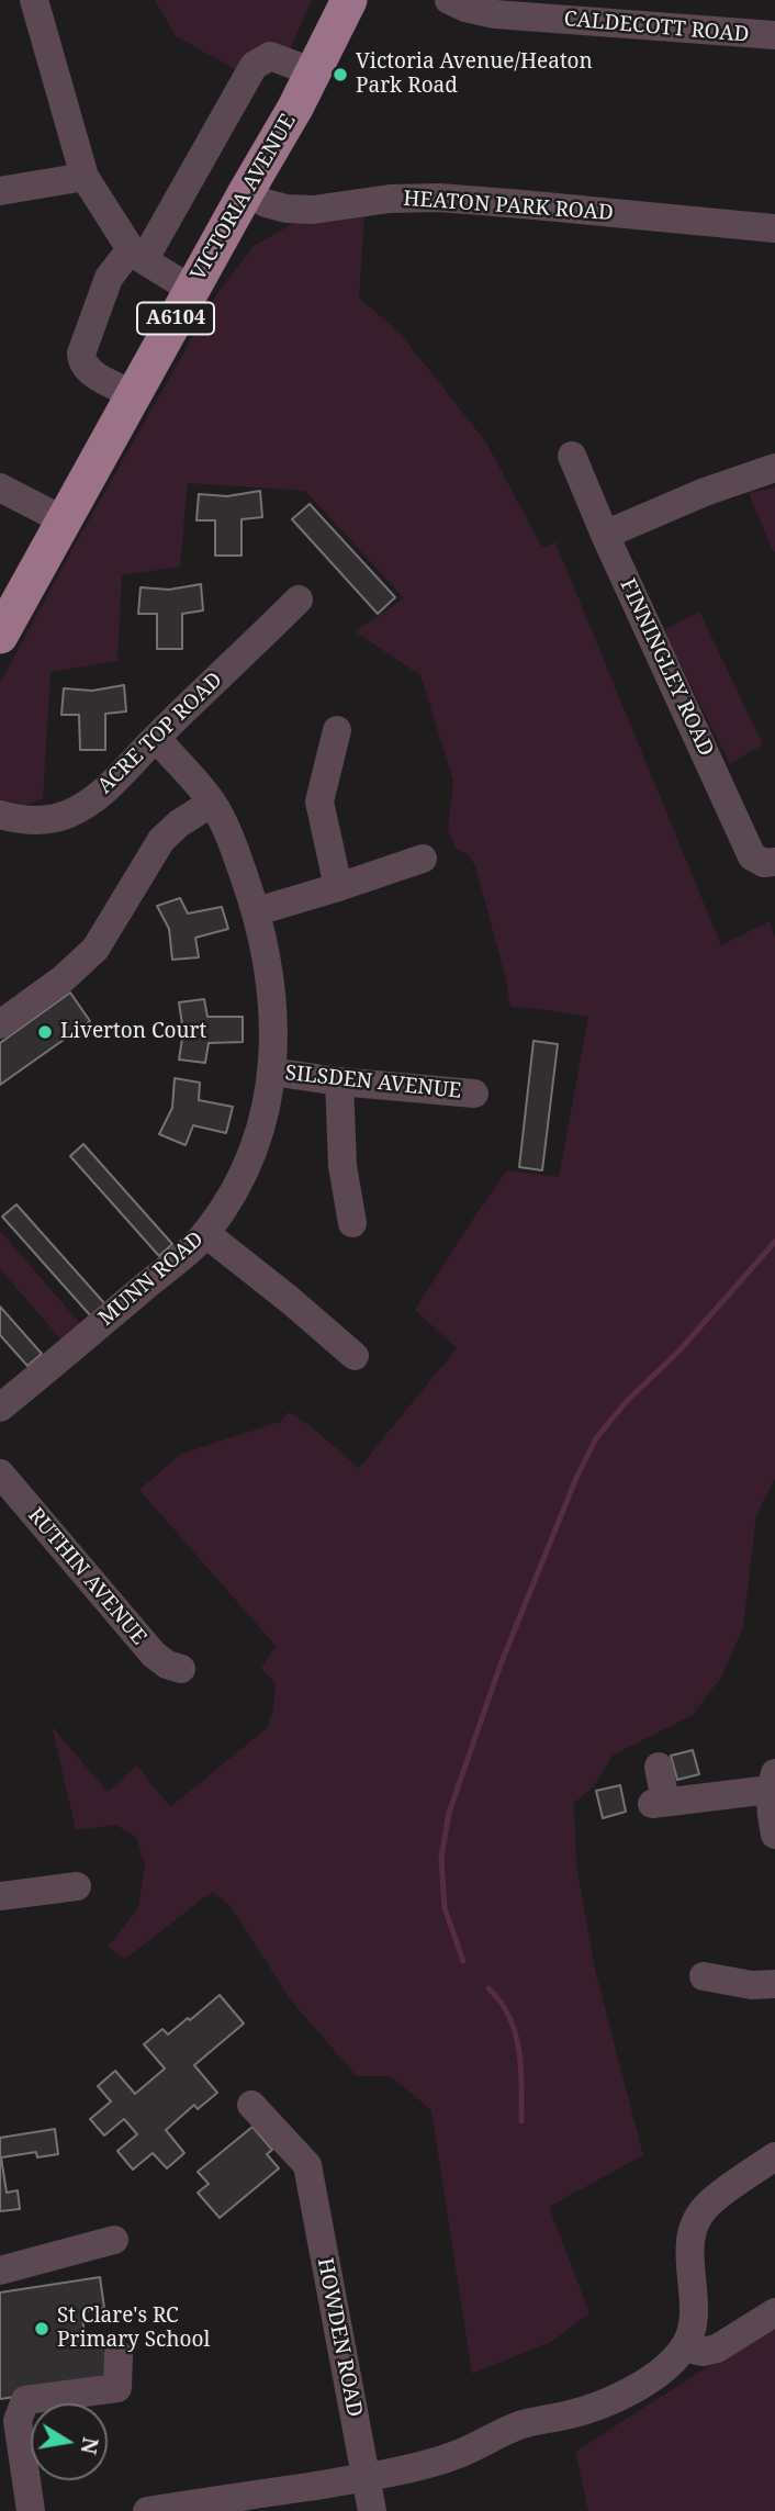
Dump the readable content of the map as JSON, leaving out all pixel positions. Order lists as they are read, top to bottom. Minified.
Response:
{"streets":{"main road":["VICTORIA AVENUE","A6104"],"street":["CALDECOTT ROAD","HEATON PARK ROAD","FINNINGLEY ROAD","ACRE TOP ROAD","SILSDEN AVENUE","MUNN ROAD","RUTHIN AVENUE","HOWDEN ROAD"]},"crossings":[["VICTORIA AVENUE","HEATON PARK ROAD"],["ACRE TOP ROAD","MUNN ROAD"],["SILSDEN AVENUE","MUNN ROAD"]],"places":["Victoria Avenue/Heaton Park Road","Liverton Court","St Clare's RC Primary School"],"north":"right"}
